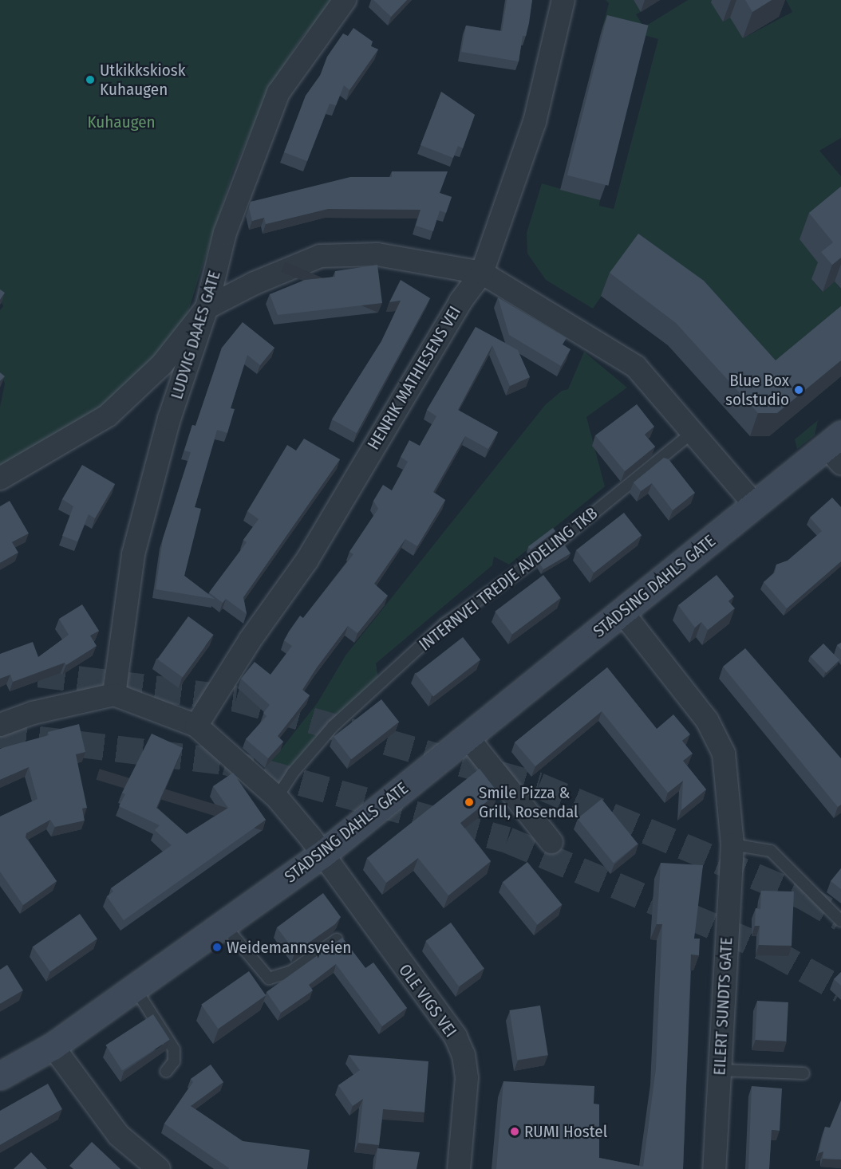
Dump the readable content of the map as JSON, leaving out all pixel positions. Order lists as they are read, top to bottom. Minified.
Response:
{"streets":{"main road":["STADSING DAHLS GATE"],"street":["LUDVIG DAAES GATE","HENRIK MATHIESENS VEI","OLE VIGS VEI","EILERT SUNDTS GATE"],"lane":["INTERNVEI TREDJE AVDELING TKB"]},"crossings":[["HENRIK MATHIESENS VEI","OLE VIGS VEI"],["INTERNVEI TREDJE AVDELING TKB","OLE VIGS VEI"],["STADSING DAHLS GATE","OLE VIGS VEI"],["STADSING DAHLS GATE","EILERT SUNDTS GATE"]],"parks":["Kuhaugen"],"places":["Utkikkskiosk Kuhaugen","Blue Box solstudio","Smile Pizza & Grill, Rosendal","Weidemannsveien","RUMI Hostel"]}
